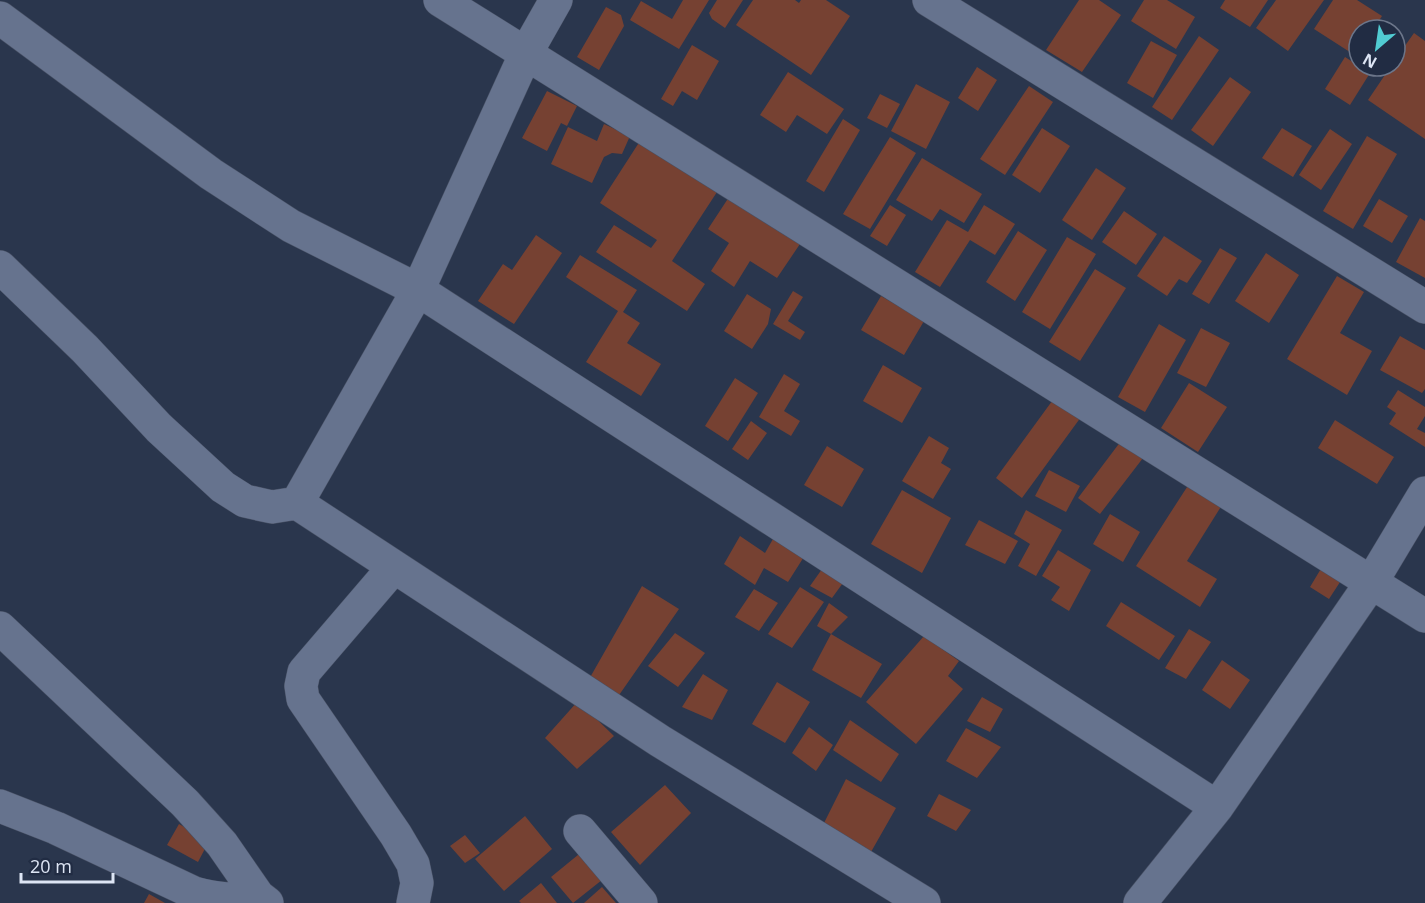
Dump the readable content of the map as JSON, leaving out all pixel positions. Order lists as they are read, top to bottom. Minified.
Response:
{"scale_bar":"20 m","north":"bottom left"}
